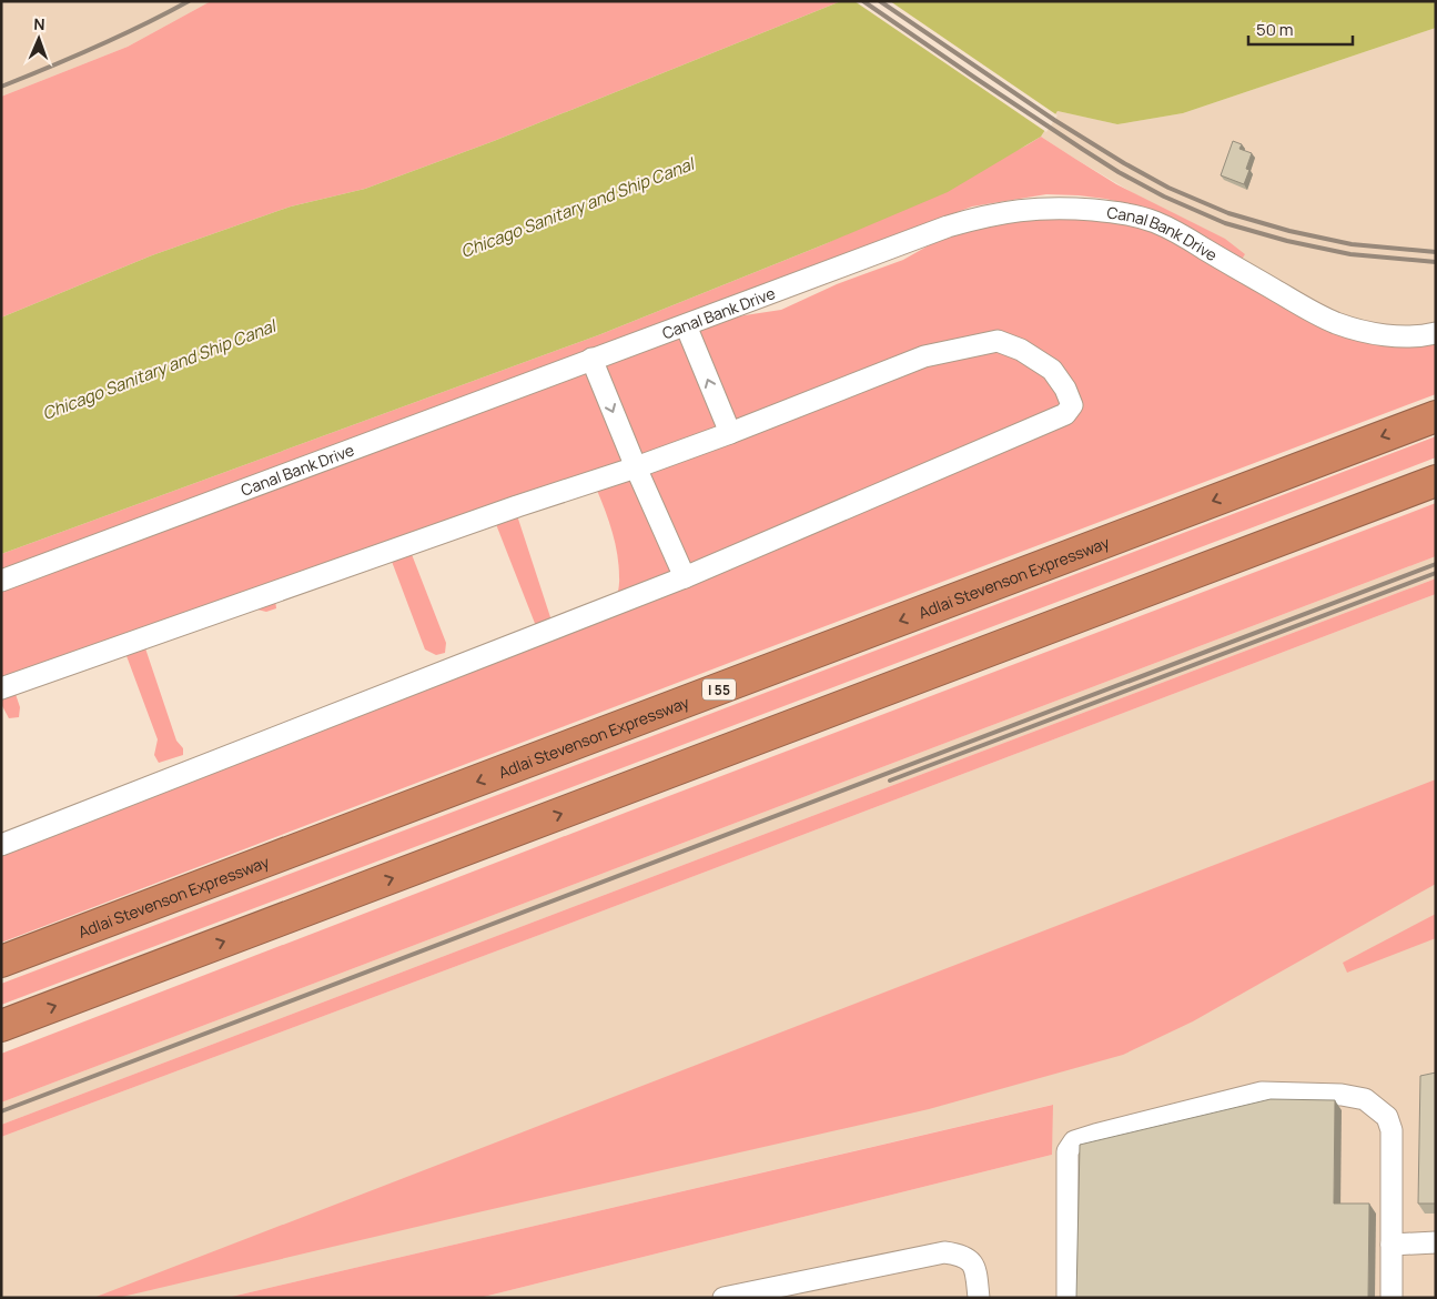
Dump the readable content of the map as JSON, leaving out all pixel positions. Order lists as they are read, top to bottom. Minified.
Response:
{"streets":{"highway":["Adlai Stevenson Expressway","I 55"],"lane":["Canal Bank Drive"]},"water":["Chicago Sanitary and Ship Canal"],"scale_bar":"50 m","north":"top"}
